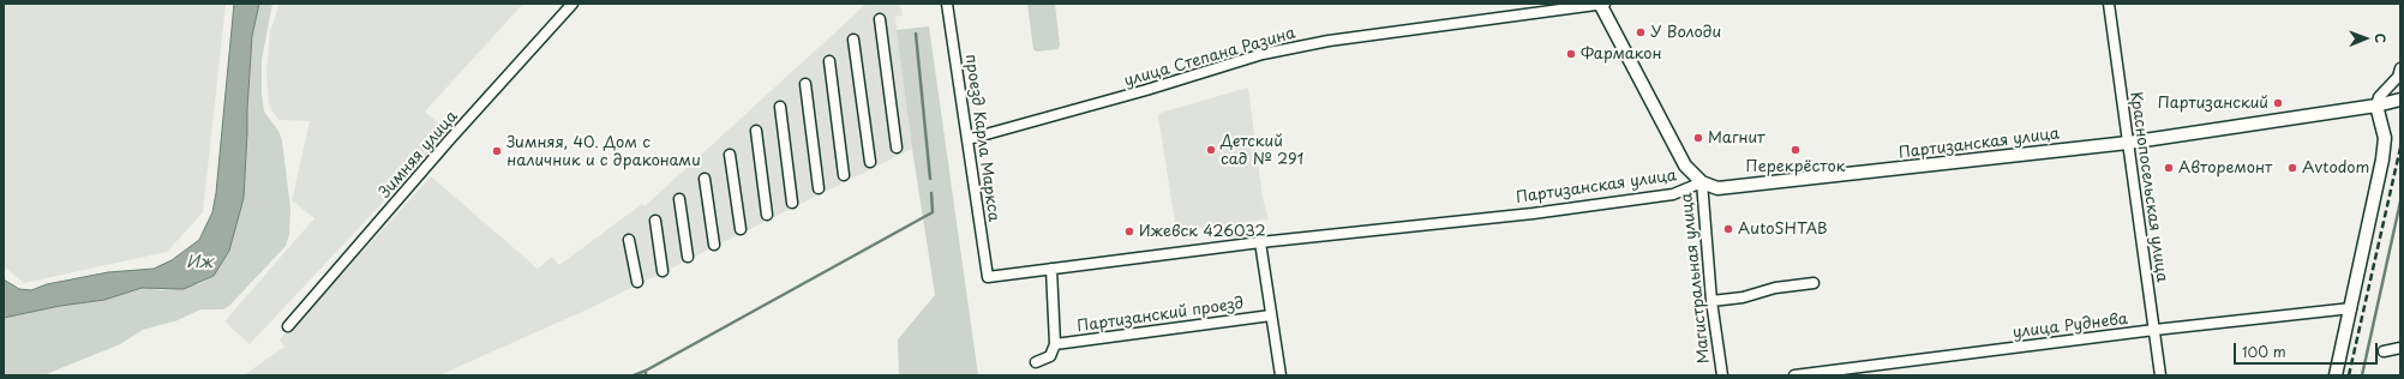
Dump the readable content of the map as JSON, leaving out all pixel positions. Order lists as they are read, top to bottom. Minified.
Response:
{"streets":{"street":["улица Степана Разина","проезд Карла Маркса","Партизанская улица","Зимняя улица","Краснопосельская улица","Магистральная улица","Партизанский проезд","улица Руднева"]},"crossings":[["улица Степана Разина","проезд Карла Маркса"],["улица Степана Разина","Магистральная улица"],["проезд Карла Маркса","Партизанская улица"],["Партизанская улица","Краснопосельская улица"],["Партизанская улица","Магистральная улица"],["Краснопосельская улица","улица Руднева"]],"water":["Иж"],"places":["У Володи","Фармакон","Партизанский","Магнит","Детский сад № 291","Перекрёсток","Зимняя, 40. Дом с наличник и с драконами","Авторемонт","Avtodom","AutoSHTAB","Ижевск 426032"],"scale_bar":"100 m","north":"right"}
